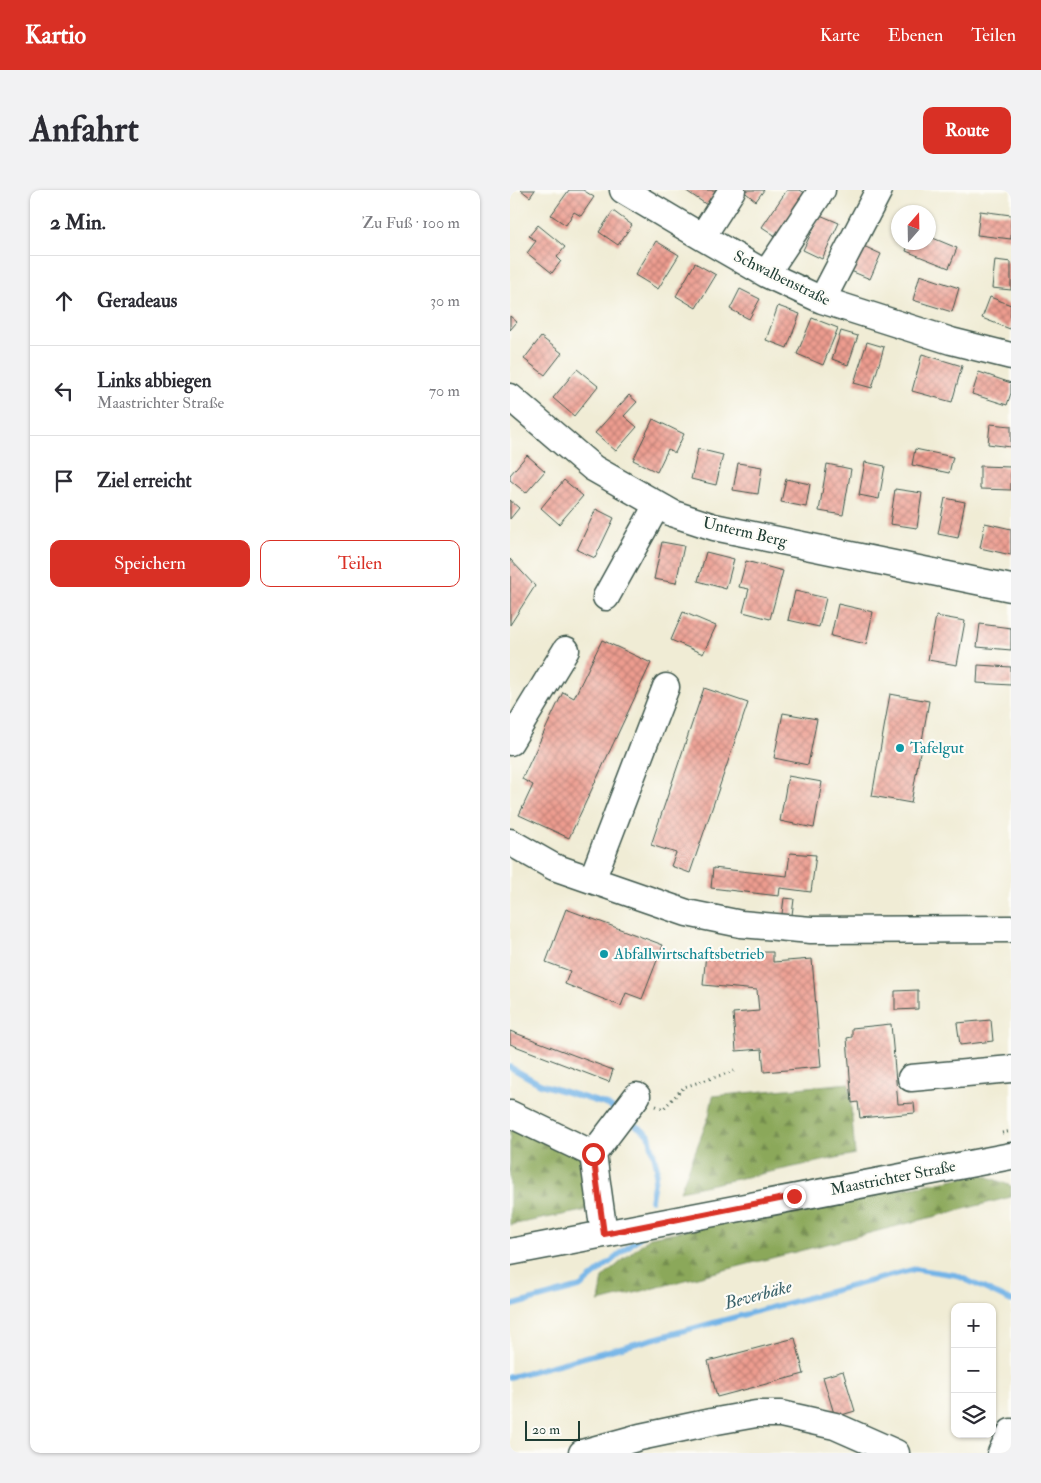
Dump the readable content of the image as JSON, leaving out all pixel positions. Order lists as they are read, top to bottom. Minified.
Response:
{"streets":{"street":["Schwalbenstraße","Unterm Berg","Maastrichter Straße"]},"water":["Beverbäke"],"places":["Tafelgut","Abfallwirtschaftsbetrieb"],"scale_bar":"20 m","north":"top","page":{"header":"Kartio","nav":["Karte","Ebenen","Teilen"],"buttons":["Route",["Speichern","Teilen"]],"title":"Anfahrt","heading":["2 Min.","Zu Fuß · 100 m"],"list":[["Geradeaus","30 m"],["Links abbiegen","Maastrichter Straße","70 m"],"Ziel erreicht"],"map_buttons":["+","−"],"scale":"20 m"}}
